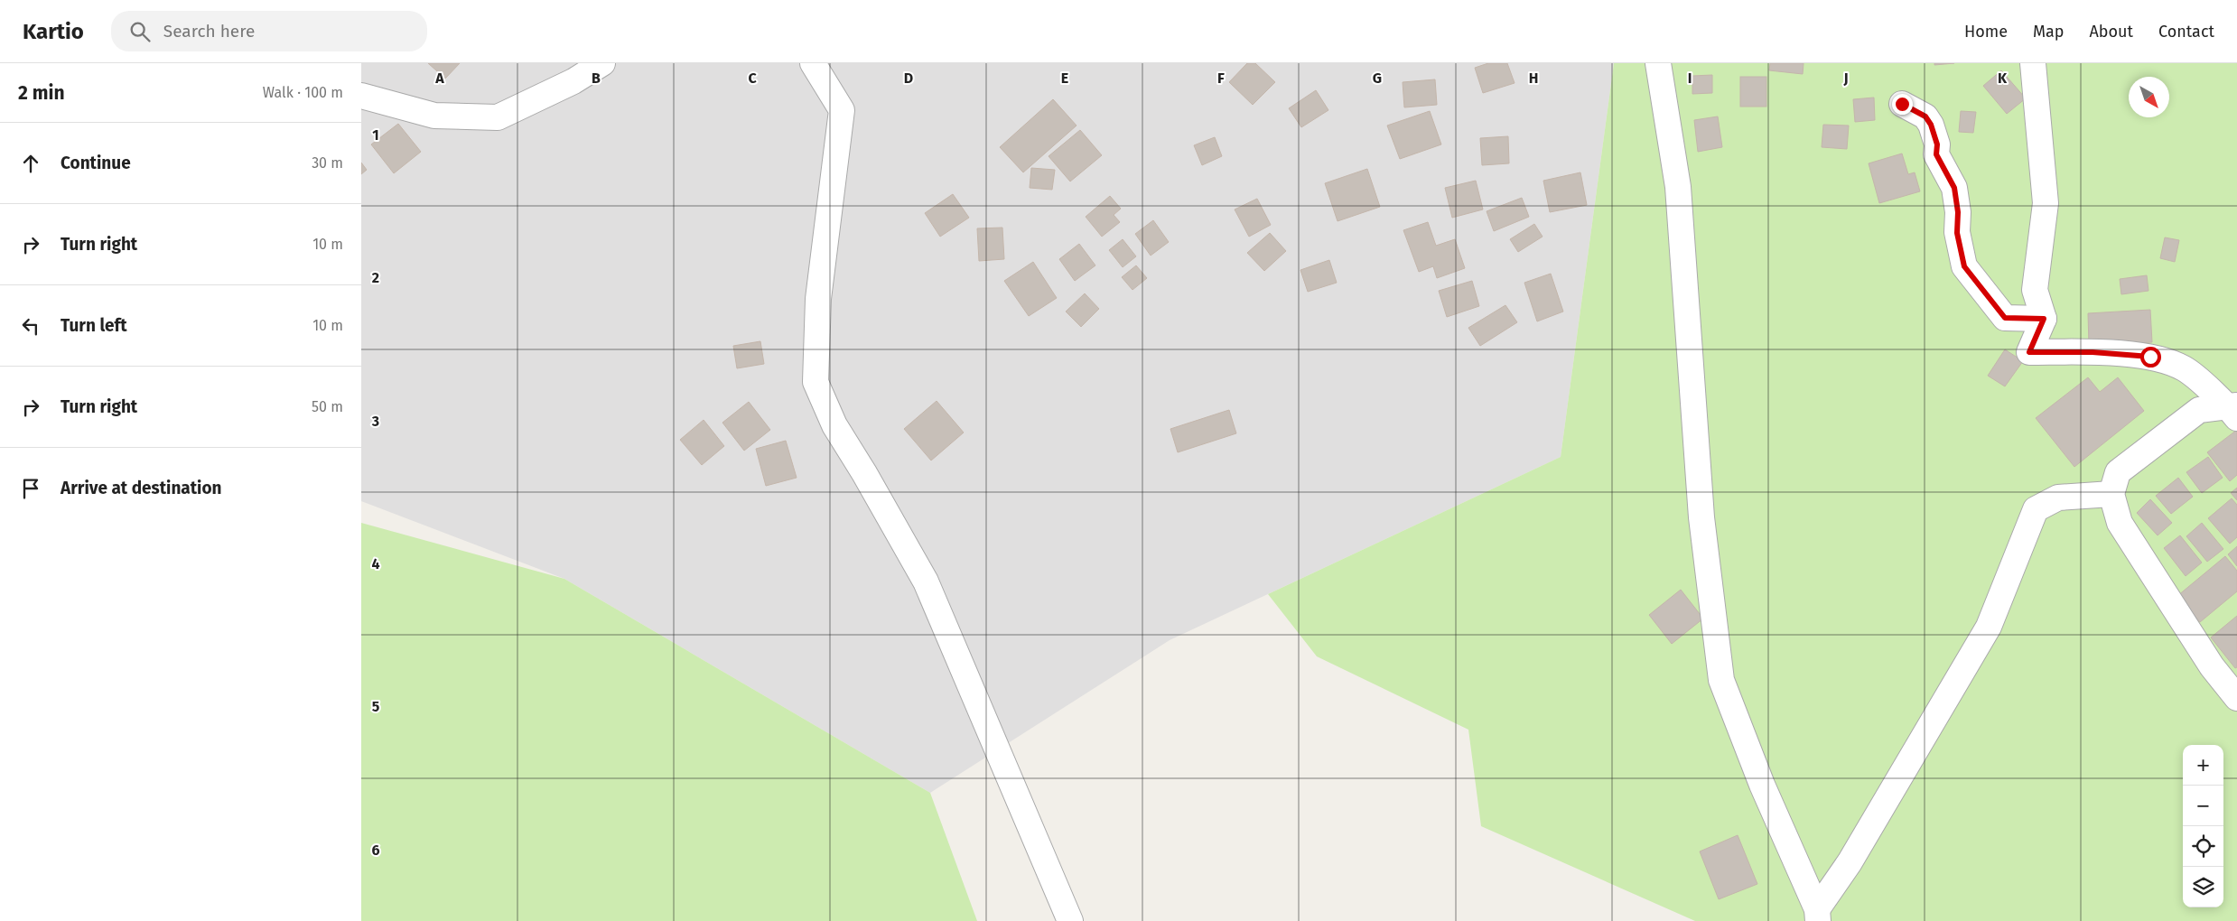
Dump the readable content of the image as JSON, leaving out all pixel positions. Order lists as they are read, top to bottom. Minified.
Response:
{"north":"bottom right","page":{"header":"Kartio","search":"Search here","nav":["Home","Map","About","Contact"],"heading":["2 min","Walk · 100 m"],"list":[["Continue","30 m"],["Turn right","10 m"],["Turn left","10 m"],["Turn right","50 m"],"Arrive at destination"],"map_buttons":["+","−"]},"grid":{"columns":["A","B","C","D","E","F","G","H","I","J","K"],"rows":["1","2","3","4","5","6"]}}
